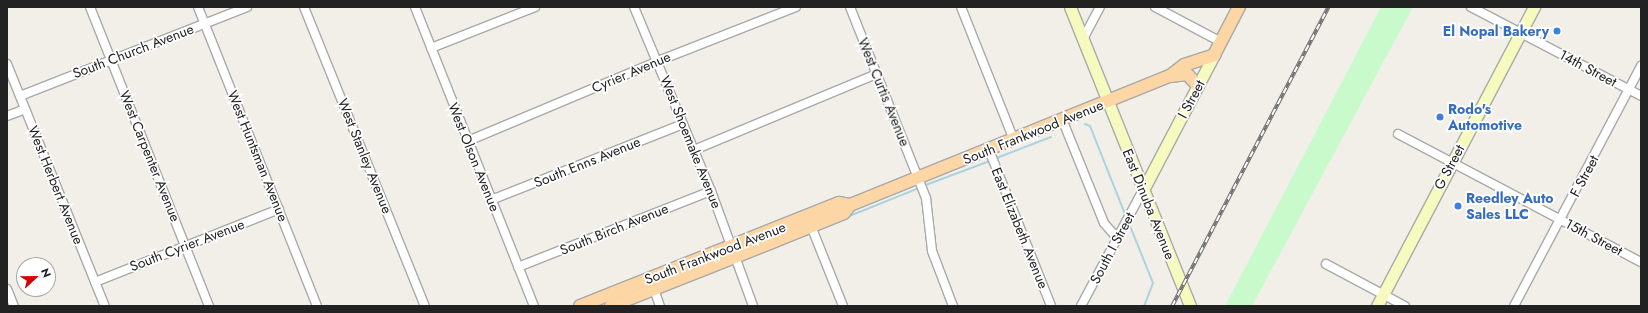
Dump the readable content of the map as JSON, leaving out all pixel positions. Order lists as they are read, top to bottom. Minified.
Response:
{"streets":{"main road":["I Street","South Frankwood Avenue"],"street":["South Church Avenue","14th Street","Cyrier Avenue","West Curtis Avenue","West Shoemake Avenue","West Carpenter Avenue","West Huntsman Avenue","West Stanley Avenue","West Olson Avenue","South Enns Avenue","G Street","F Street","West Herbert Avenue","East Dinuba Avenue","East Elizabeth Avenue","South Birch Avenue","15th Street","South Cyrier Avenue","South I Street"]},"crossings":[["South Church Avenue","West Carpenter Avenue"],["South Church Avenue","West Huntsman Avenue"],["South Church Avenue","West Herbert Avenue"],["14th Street","G Street"],["14th Street","F Street"],["Cyrier Avenue","West Shoemake Avenue"],["Cyrier Avenue","West Olson Avenue"],["West Curtis Avenue","South Frankwood Avenue"],["I Street","South Frankwood Avenue"],["I Street","East Dinuba Avenue"],["I Street","South I Street"],["South Frankwood Avenue","West Shoemake Avenue"],["South Frankwood Avenue","East Dinuba Avenue"],["South Frankwood Avenue","East Elizabeth Avenue"],["West Shoemake Avenue","South Enns Avenue"],["West Shoemake Avenue","South Birch Avenue"],["West Carpenter Avenue","South Cyrier Avenue"],["West Huntsman Avenue","South Cyrier Avenue"],["West Olson Avenue","South Enns Avenue"],["West Olson Avenue","South Birch Avenue"],["G Street","15th Street"],["F Street","15th Street"],["West Herbert Avenue","South Cyrier Avenue"],["East Dinuba Avenue","South I Street"]],"places":["El Nopal Bakery","Rodo's Automotive","Reedley Auto Sales LLC"],"north":"right"}
